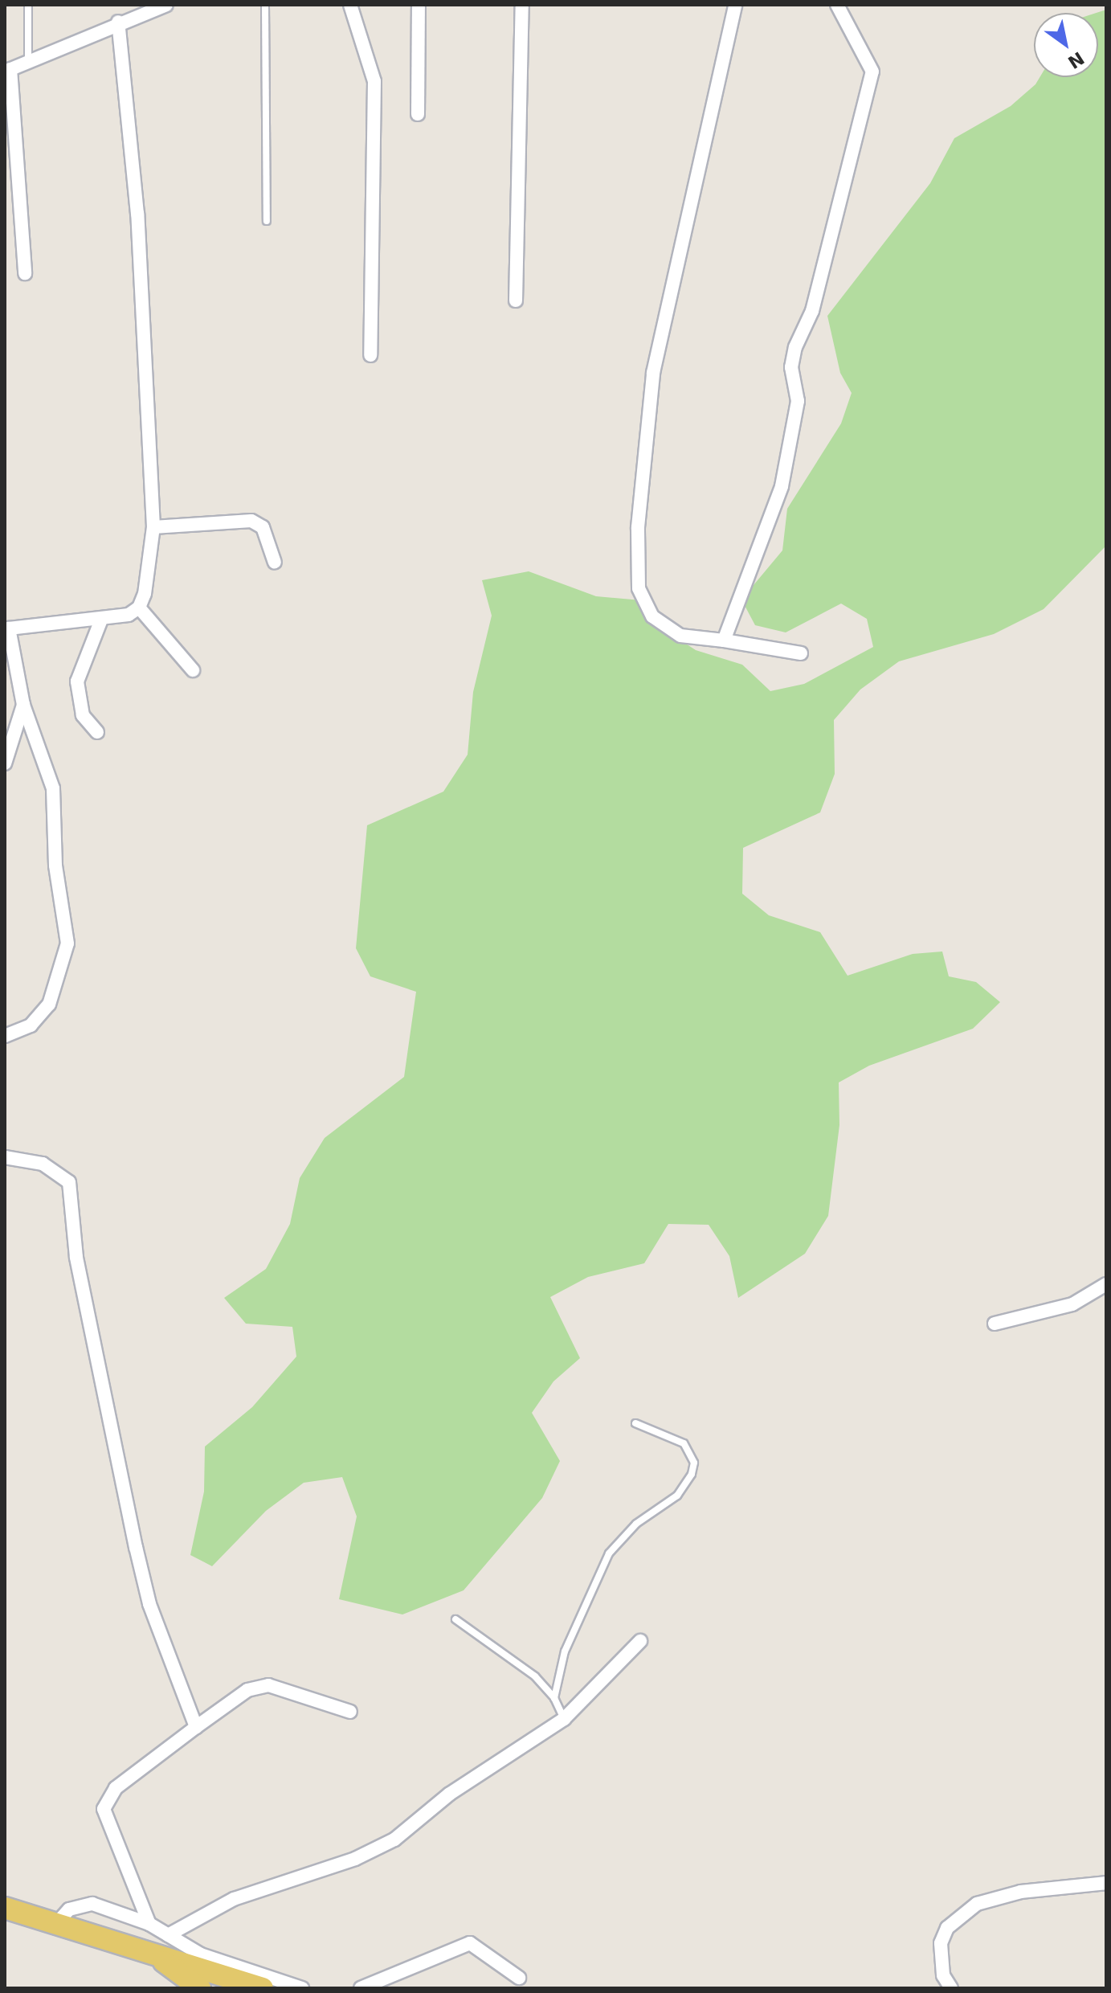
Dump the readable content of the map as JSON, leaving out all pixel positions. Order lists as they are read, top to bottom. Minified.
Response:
{"north":"bottom right"}
